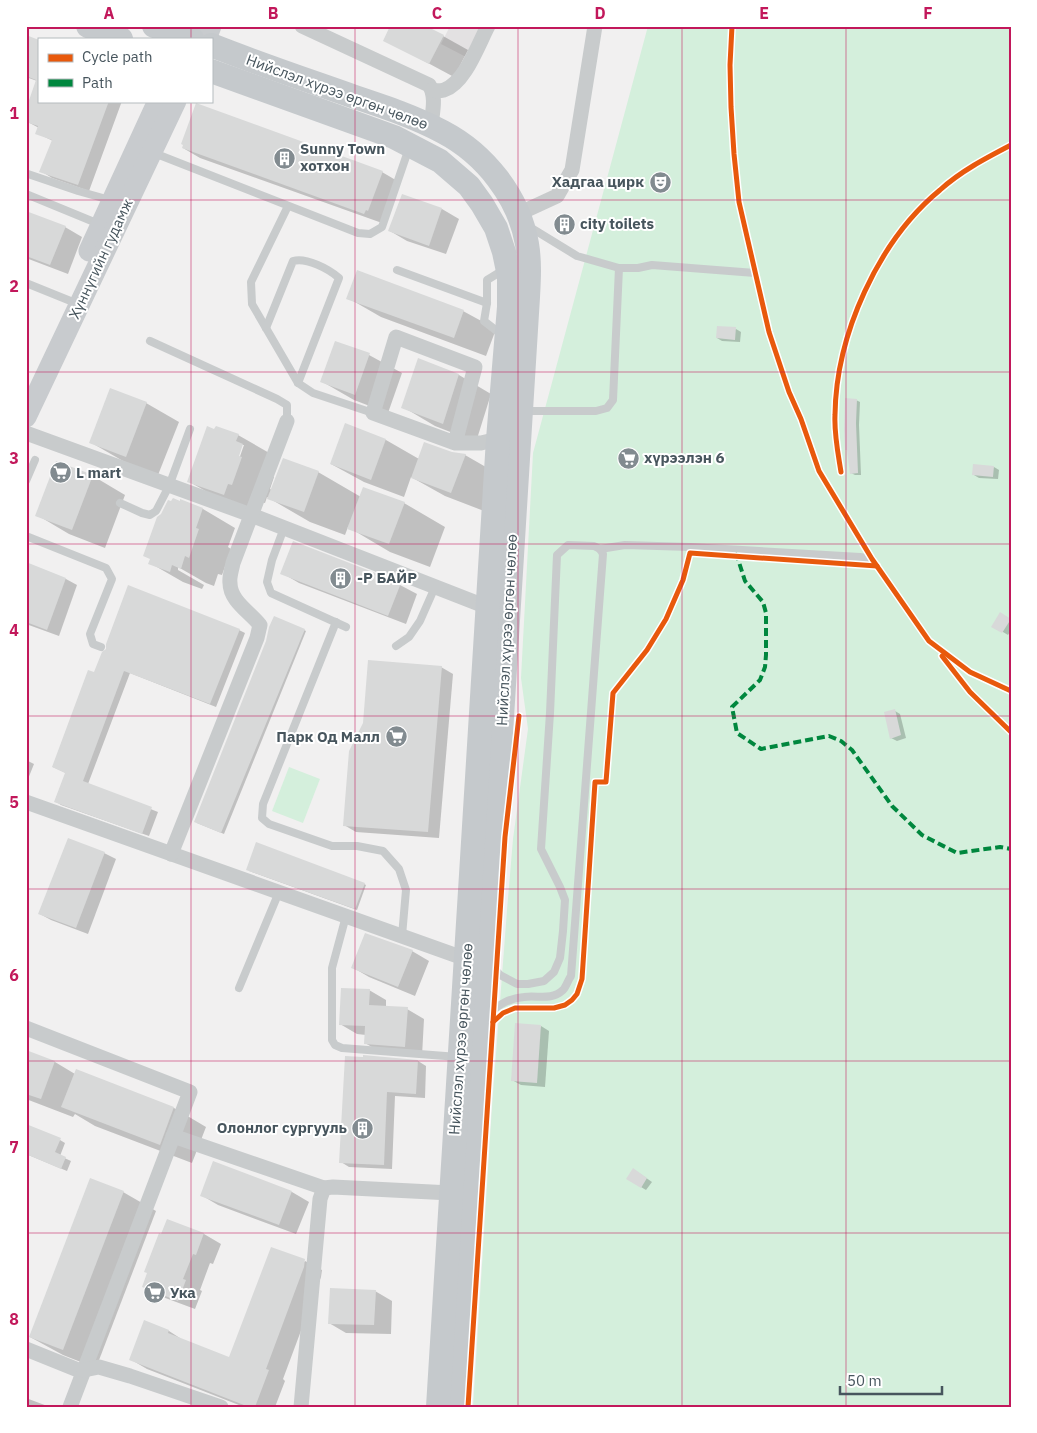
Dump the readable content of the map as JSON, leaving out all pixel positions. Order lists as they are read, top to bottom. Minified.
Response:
{"streets":{"main road":["Нийслэл хүрээ өргөн чөлөө","Хүннүгийн гудамж"]},"places":{"building":["Sunny Town хотхон","city toilets","-Р БАЙР","Олонлог сургууль"],"theatre":["Хадгаа цирк"],"supermarket":["хүрээлэн 6","L mart","Парк Од Малл","Ука"]},"legend":["Cycle path","Path"],"scale_bar":"50 m","grid":{"columns":["A","B","C","D","E","F"],"rows":["1","2","3","4","5","6","7","8"]}}
